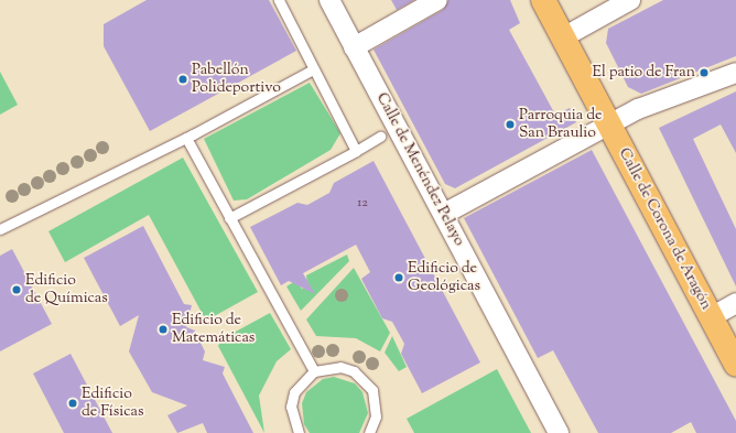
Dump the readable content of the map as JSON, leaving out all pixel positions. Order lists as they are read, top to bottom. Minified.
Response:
{"streets":{"main road":["Calle de Corona de Aragón"],"street":["Calle de Menéndez Pelayo"]},"places":["El patio de Fran","Pabellón Polideportivo","Parroquia de San Braulio","Edificio de Geológicas","Edificio de Químicas","Edificio de Matemáticas","Edificio de Físicas"],"house_numbers":["12"]}
